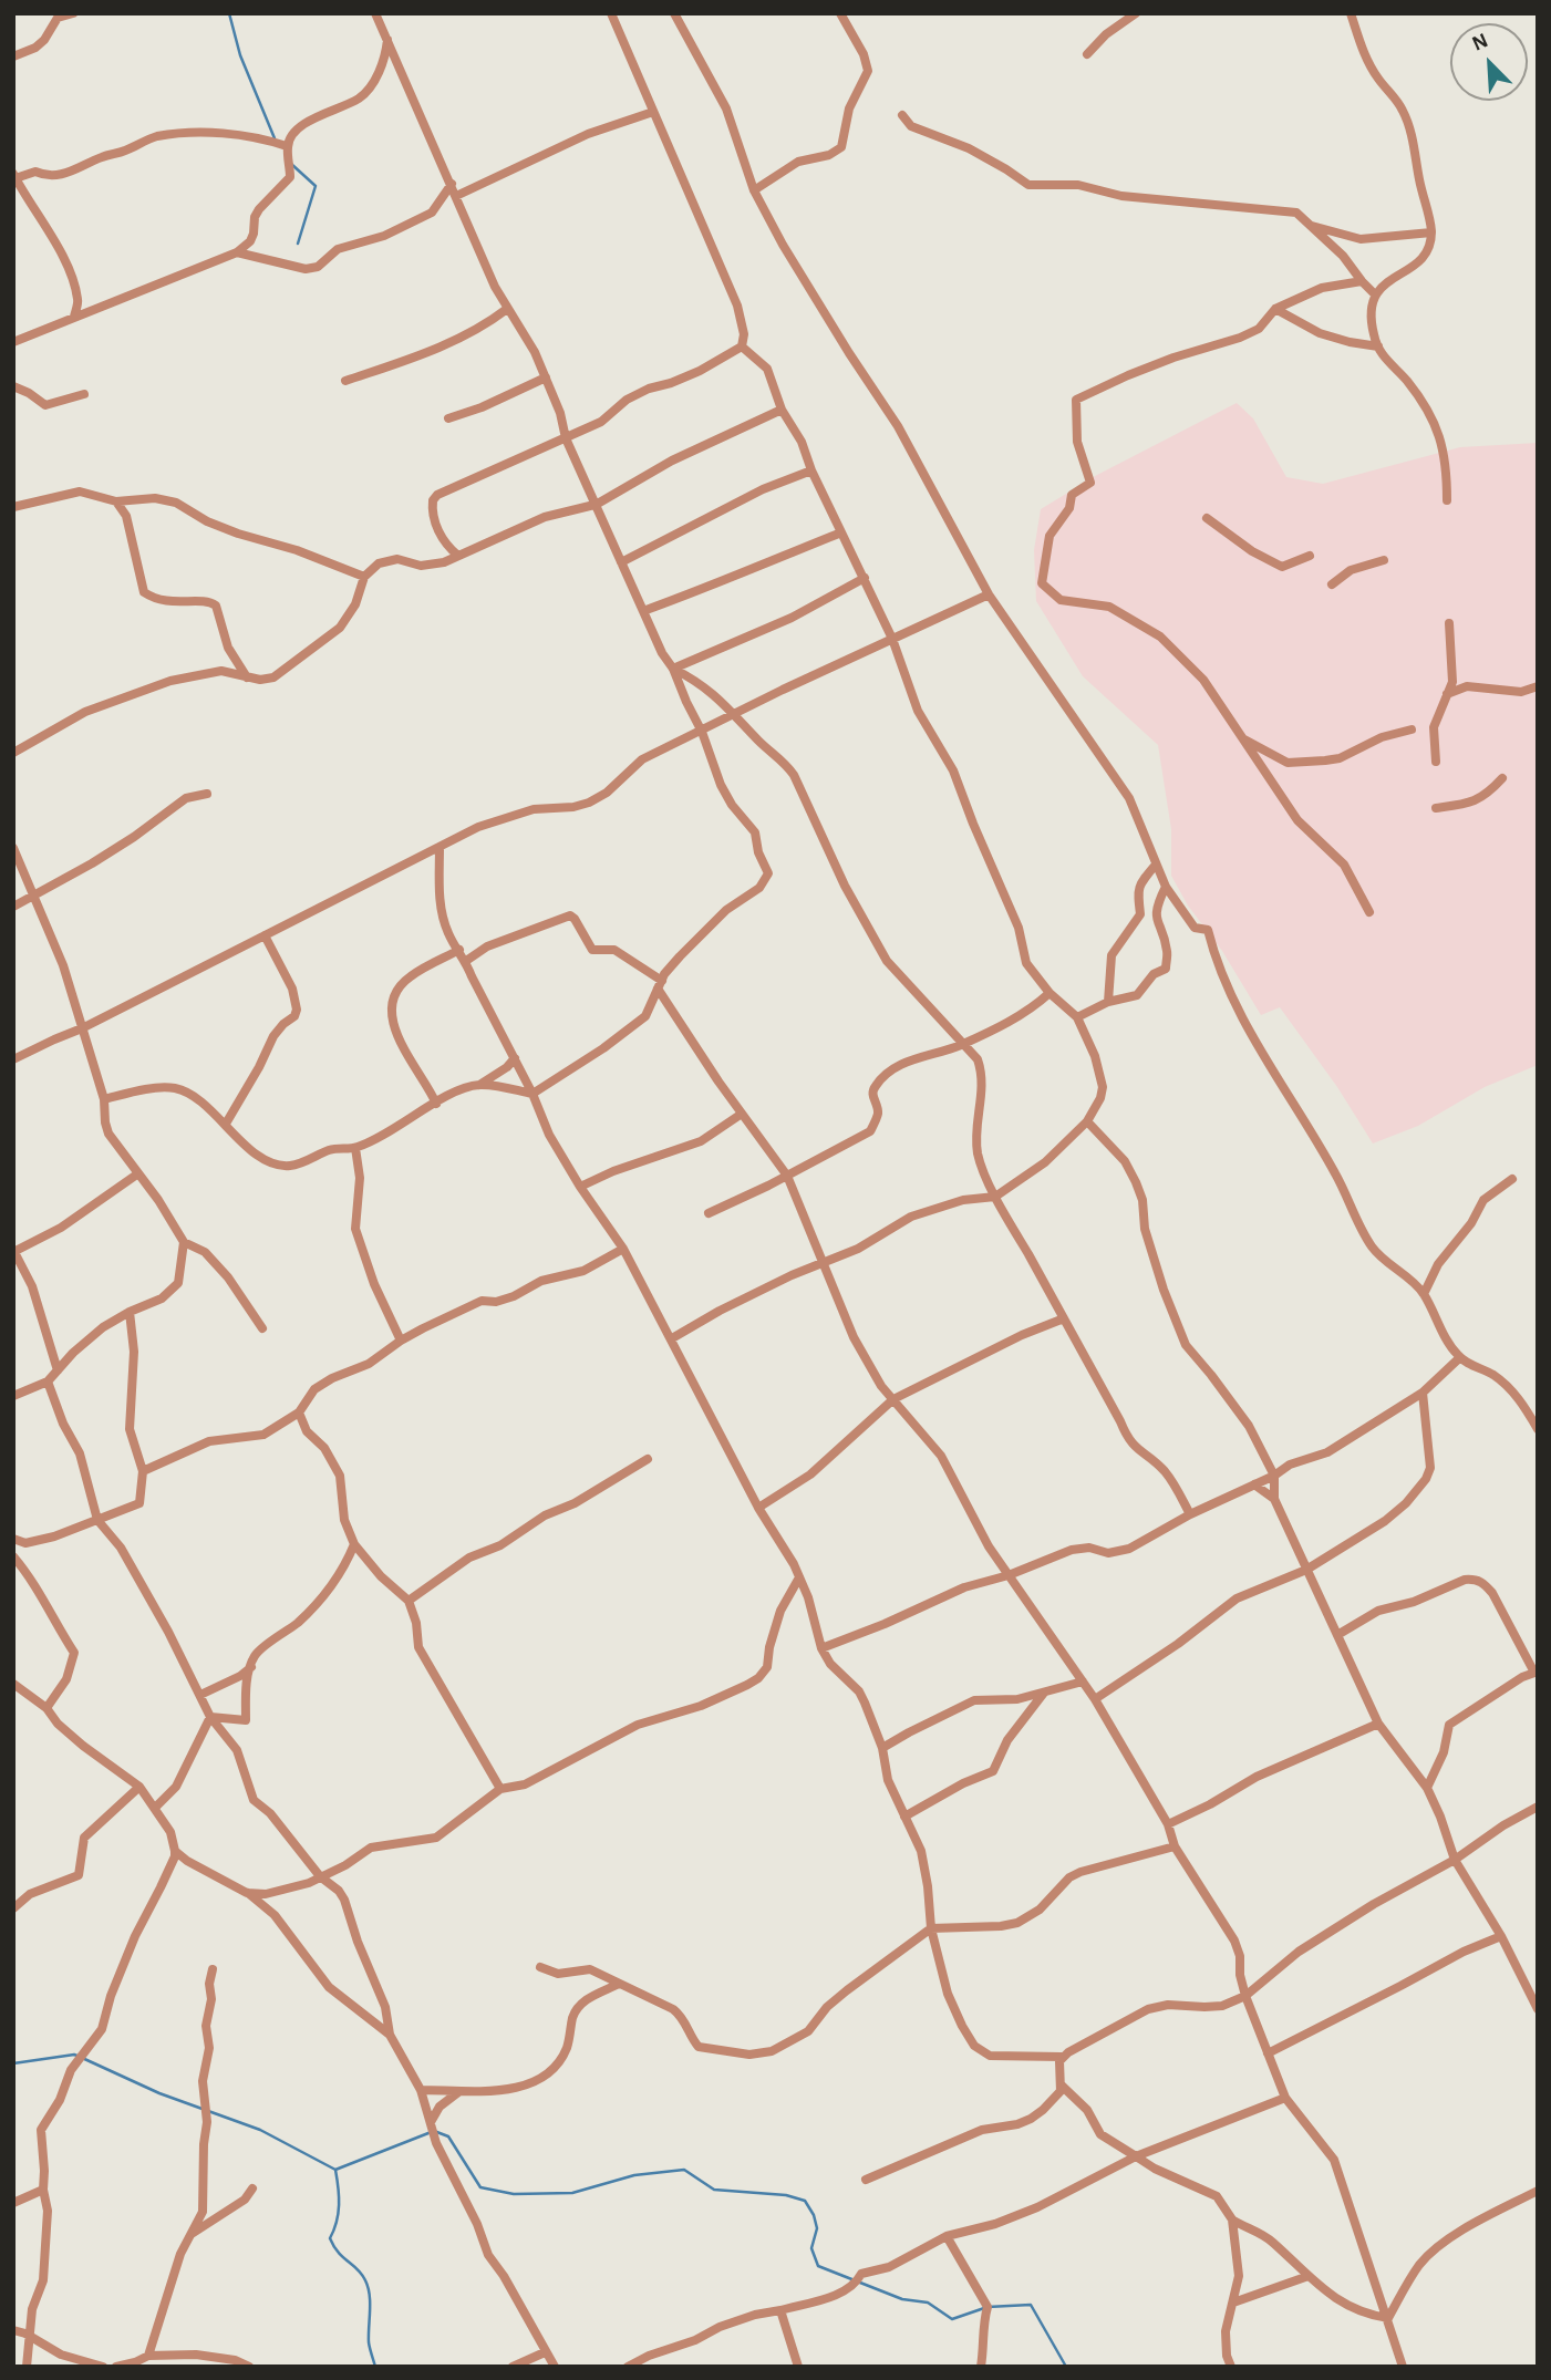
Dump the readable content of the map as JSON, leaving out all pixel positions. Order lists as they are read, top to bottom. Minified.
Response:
{"north":"top left"}
